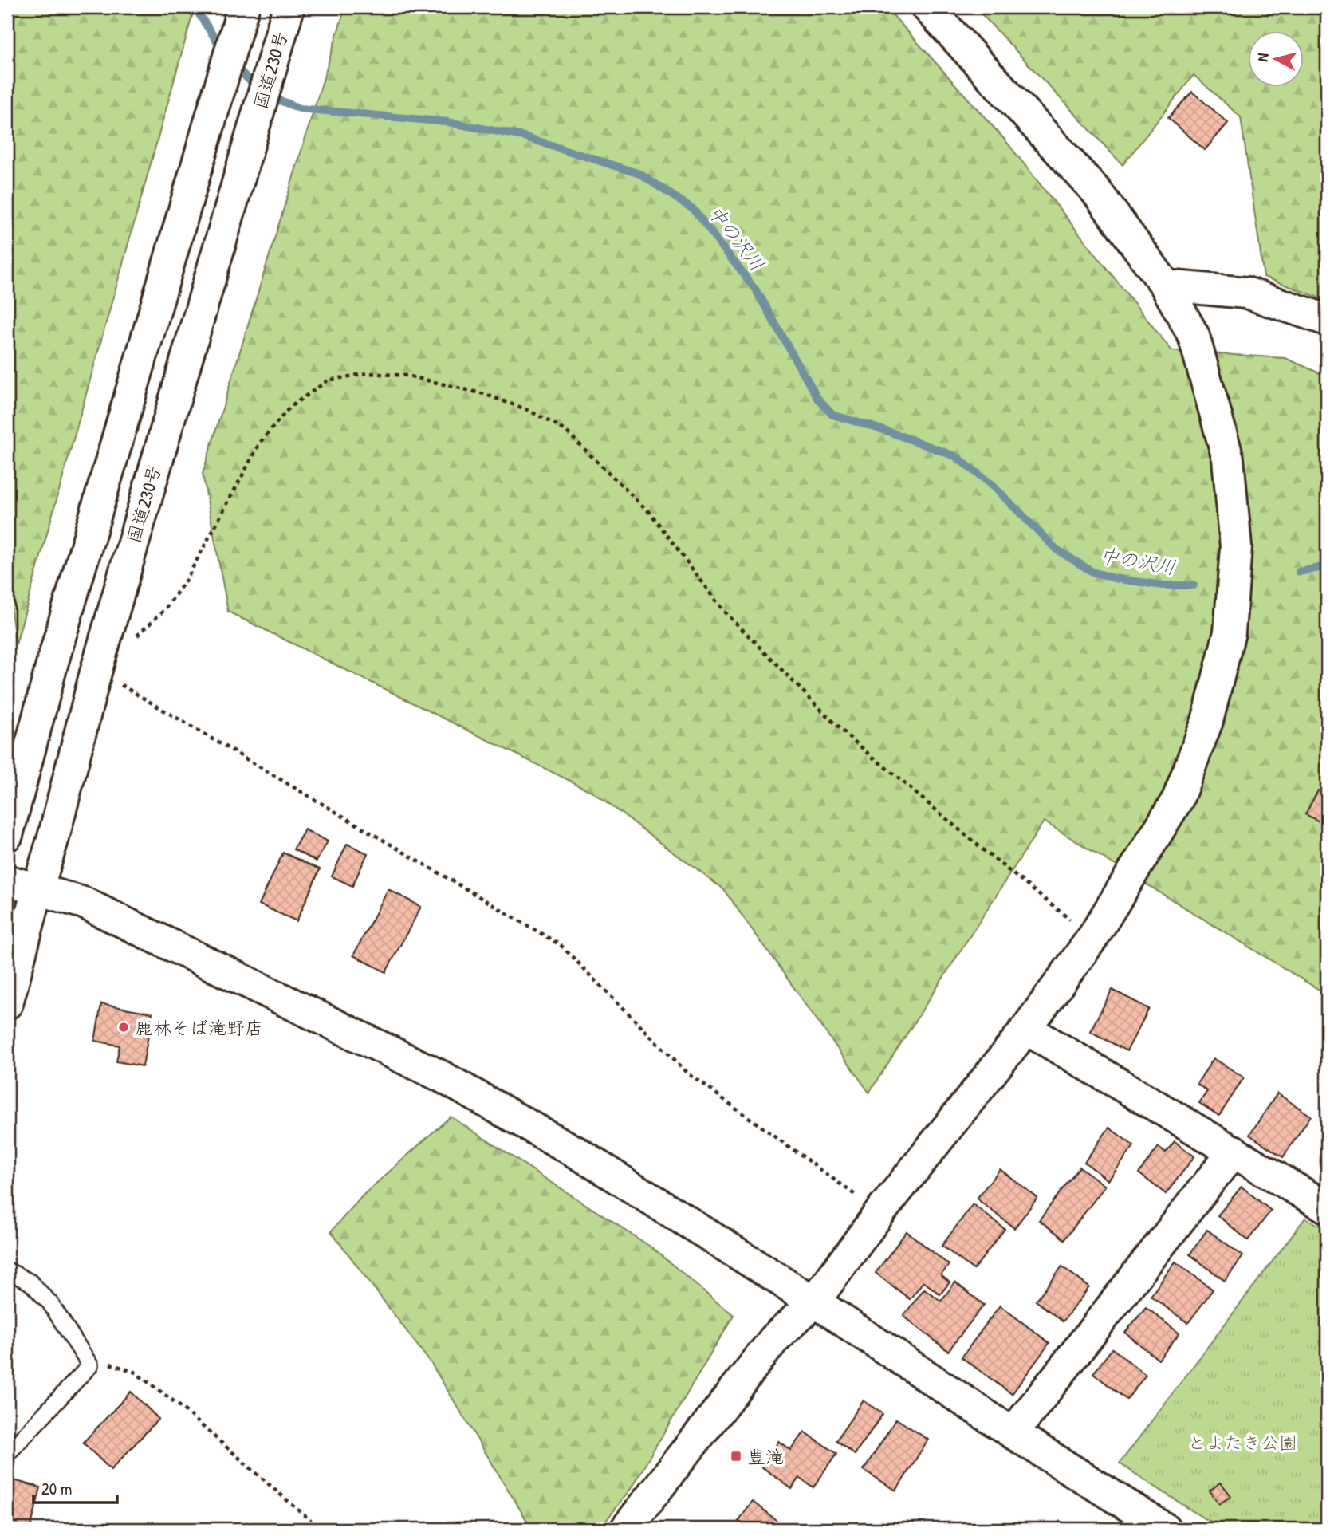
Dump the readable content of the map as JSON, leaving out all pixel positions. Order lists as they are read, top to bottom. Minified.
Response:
{"streets":{"main road":["国道230号"]},"water":["中の沢川"],"parks":["とよたき公園"],"places":{"other":["鹿林そば滝野店"],"transit":["豊滝"]},"scale_bar":"20 m","north":"left"}
